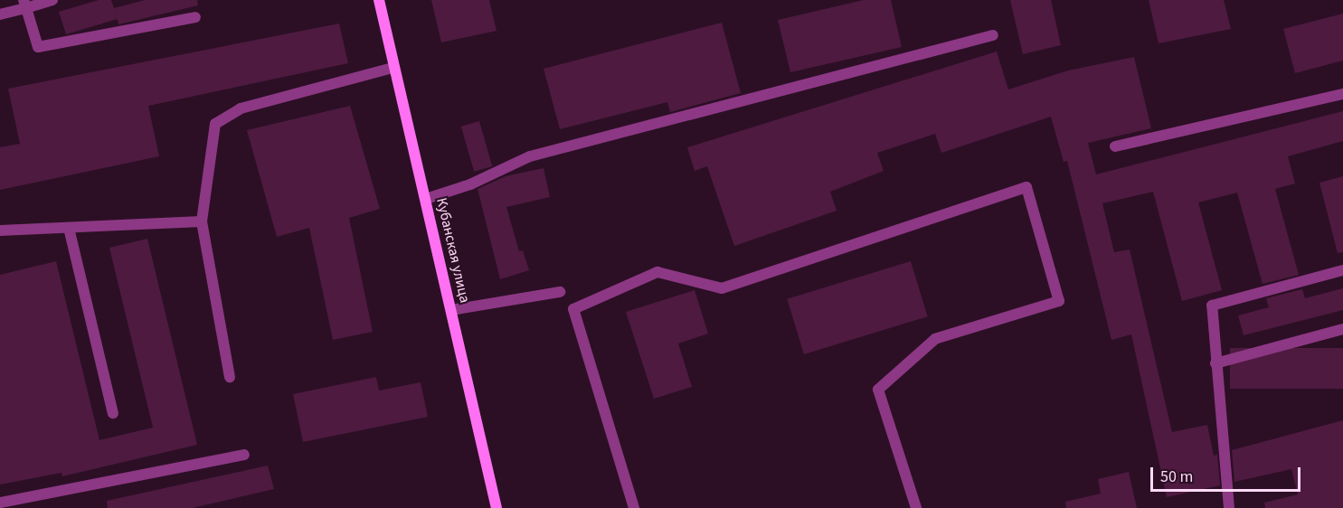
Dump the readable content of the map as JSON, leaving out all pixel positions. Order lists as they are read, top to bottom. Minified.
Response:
{"streets":{"main road":["Кубанская улица"]},"scale_bar":"50 m"}
